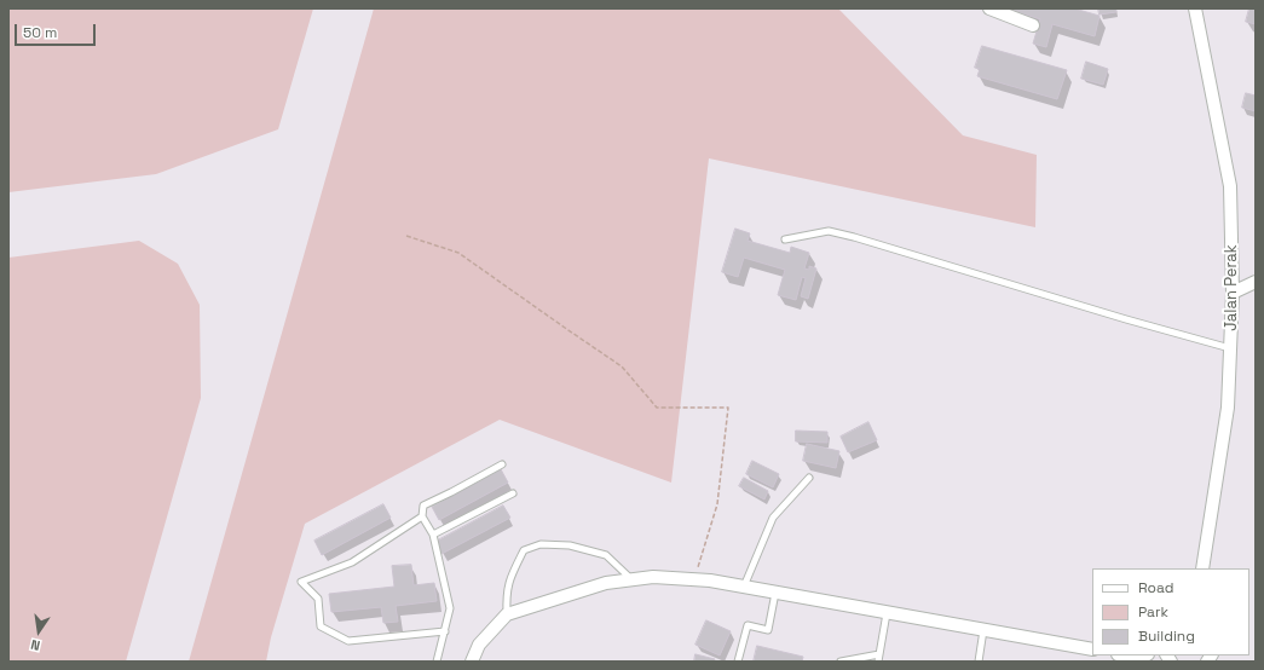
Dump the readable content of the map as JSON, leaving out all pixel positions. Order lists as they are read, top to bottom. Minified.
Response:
{"streets":{"street":["Jalan Perak"]},"legend":["Road","Park","Building"],"scale_bar":"50 m","north":"bottom"}
